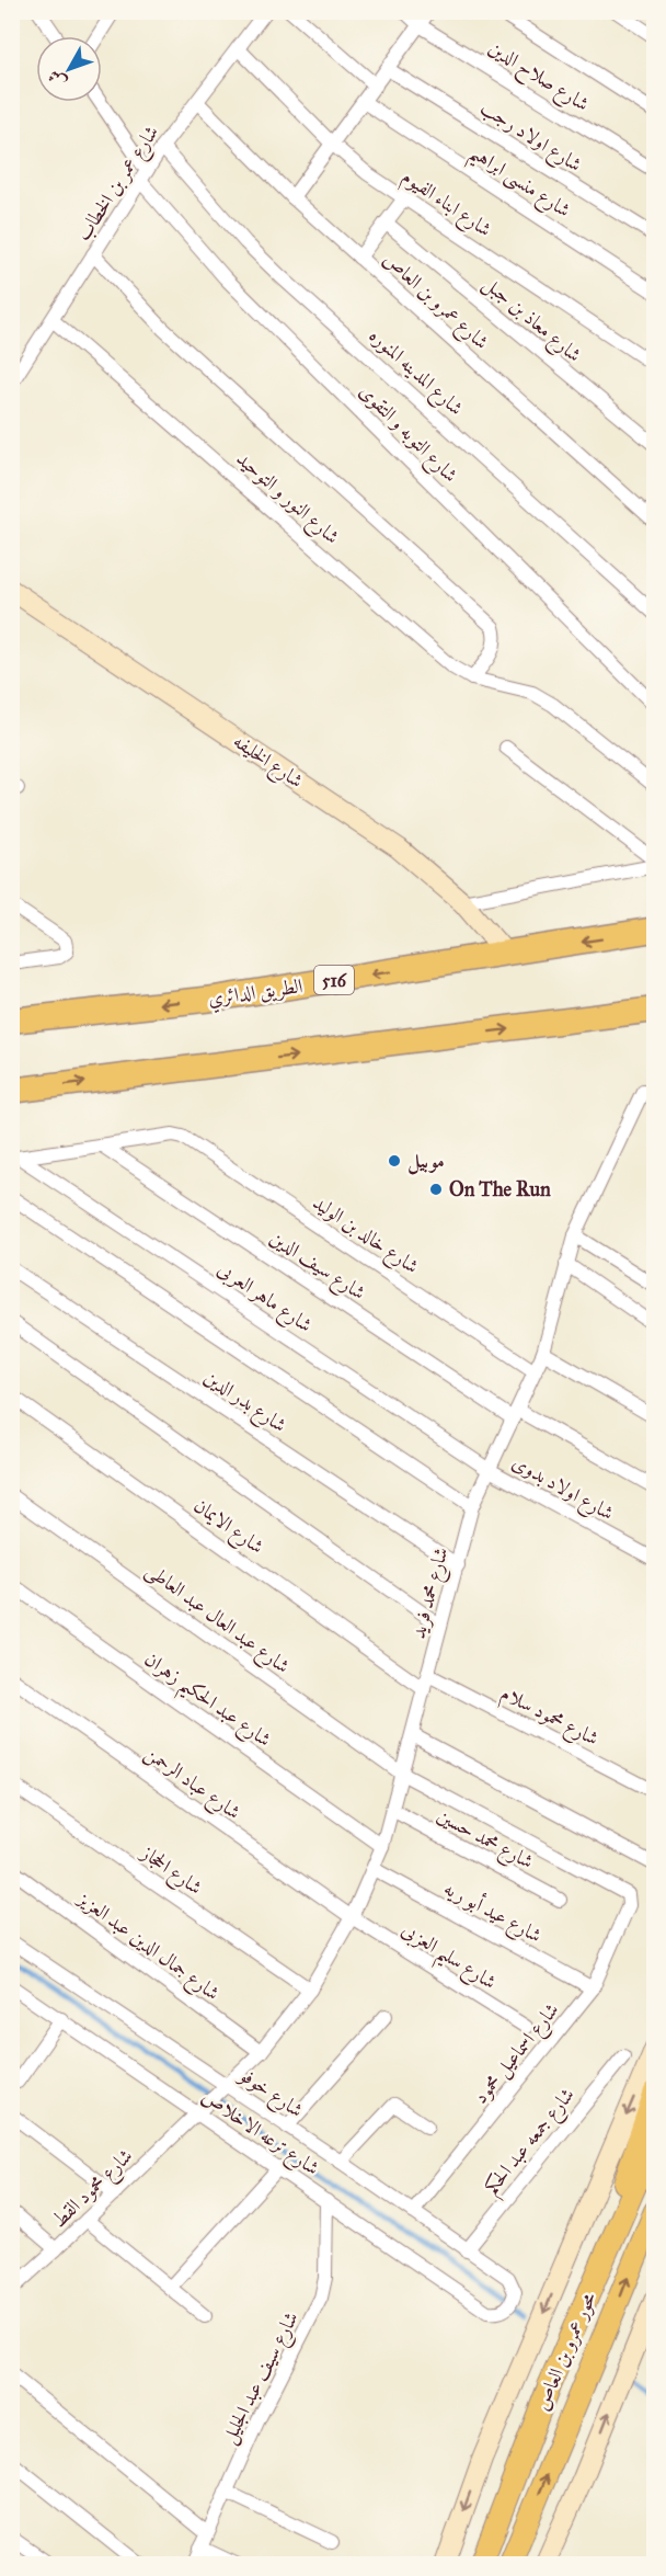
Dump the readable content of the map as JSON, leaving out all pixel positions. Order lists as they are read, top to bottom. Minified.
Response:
{"streets":{"highway":["516","الطريق الدائري"],"main road":["محور عمرو بن العاص"],"street":["شارع صلاح الدين","شارع اولاد رجب","شارع منسى ابراهيم","شارع عمر بن الخطاب","شارع ابناء الفيوم","شارع عمرو بن العاص","شارع معاذ بن جبل","شارع المدينه المنوره","شارع التوبه و التقوى","شارع النور و التوحيد","شارع الخليفه","شارع خالد بن الوليد","شارع سيف الدين","شارع ماهر العربى","شارع بدر الدين","شارع اولاد بدوى","شارع الايمان","شارع محمد فريد","شارع عبد العال عبد العاطى","شارع عبد الحكيم زهران","شارع محمود سلام","شارع عباد الرحمن","شارع محمد حسين","شارع الحجاز","شارع عيد أبو ريه","شارع جمال الدين عبد العزيز","شارع سليم العزبى","شارع اسماعيل محمود","شارع خوفو","شارع ترعه الاخلاص","شارع جمعه عبد الحكم","شارع محمود القط","شارع سيف عبد الجليل"]},"crossings":[["شارع عمر بن الخطاب","شارع ابناء الفيوم"],["شارع عمر بن الخطاب","شارع عمرو بن العاص"],["شارع عمر بن الخطاب","شارع المدينه المنوره"],["شارع عمر بن الخطاب","شارع التوبه و التقوى"],["شارع عمر بن الخطاب","شارع النور و التوحيد"],["شارع الخليفه","الطريق الدائري"],["شارع خالد بن الوليد","شارع سيف الدين"],["شارع خالد بن الوليد","شارع محمد فريد"],["شارع سيف الدين","شارع محمد فريد"],["شارع ماهر العربى","شارع اولاد بدوى"],["شارع ماهر العربى","شارع محمد فريد"],["شارع بدر الدين","شارع محمد فريد"],["شارع اولاد بدوى","شارع محمد فريد"],["شارع الايمان","شارع محمد فريد"],["شارع محمد فريد","شارع عبد العال عبد العاطى"],["شارع محمد فريد","شارع عبد الحكيم زهران"],["شارع محمد فريد","شارع محمود سلام"],["شارع محمد فريد","شارع عباد الرحمن"],["شارع محمد فريد","شارع محمد حسين"],["شارع محمد فريد","شارع الحجاز"],["شارع محمد فريد","شارع عيد أبو ريه"],["شارع محمد فريد","شارع جمال الدين عبد العزيز"],["شارع محمد فريد","شارع سليم العزبى"],["شارع محمد فريد","شارع خوفو"],["شارع محمد فريد","شارع محمود القط"],["شارع عبد العال عبد العاطى","شارع اسماعيل محمود"],["شارع عباد الرحمن","شارع سليم العزبى"],["شارع عيد أبو ريه","شارع اسماعيل محمود"],["شارع اسماعيل محمود","شارع خوفو"],["شارع خوفو","شارع ترعه الاخلاص"],["شارع خوفو","شارع جمعه عبد الحكم"],["شارع خوفو","شارع محمود القط"],["شارع ترعه الاخلاص","شارع محمود القط"],["شارع ترعه الاخلاص","شارع سيف عبد الجليل"]],"places":["موبيل","On The Run"],"north":"bottom left"}
